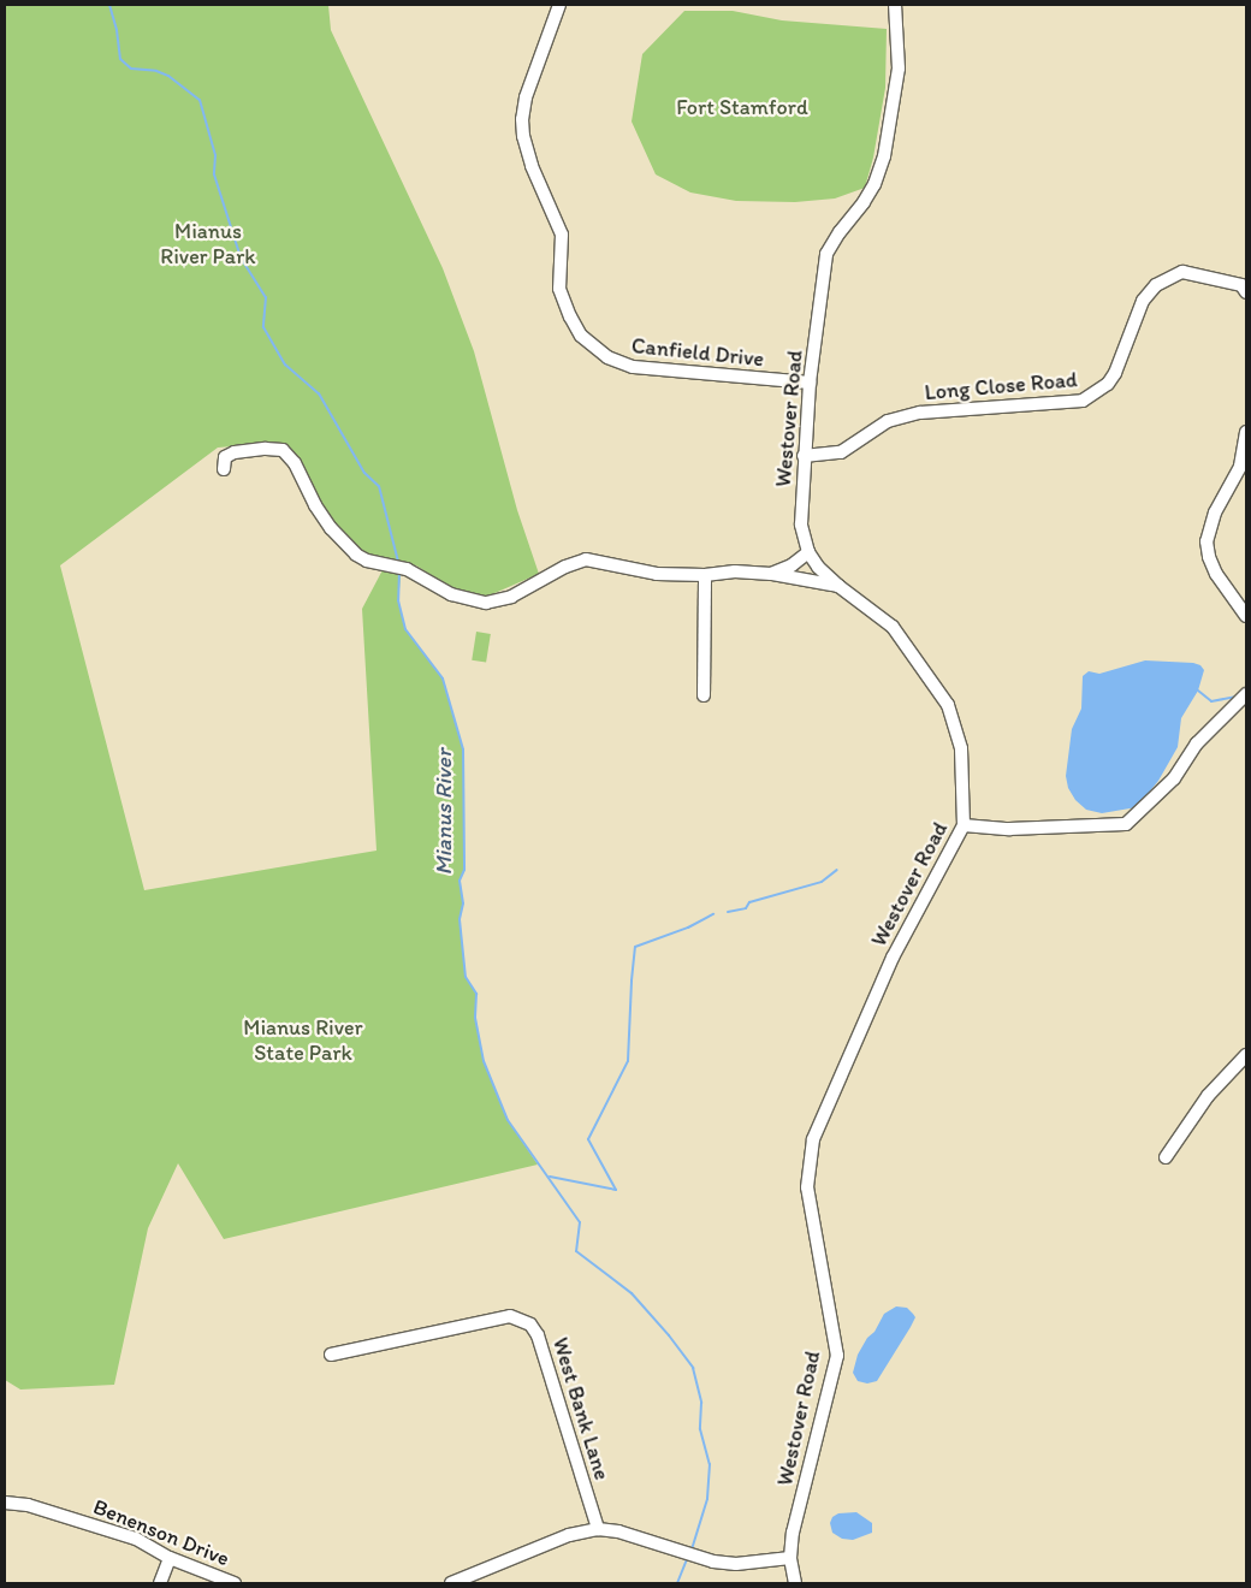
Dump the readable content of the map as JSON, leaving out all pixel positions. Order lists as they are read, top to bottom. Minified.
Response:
{"streets":{"street":["Canfield Drive","Long Close Road","Westover Road","West Bank Lane","Benenson Drive"]},"crossings":[["Canfield Drive","Westover Road"],["Long Close Road","Westover Road"]],"water":["Mianus River"],"parks":["Fort Stamford","Mianus River Park","Mianus River State Park"]}
